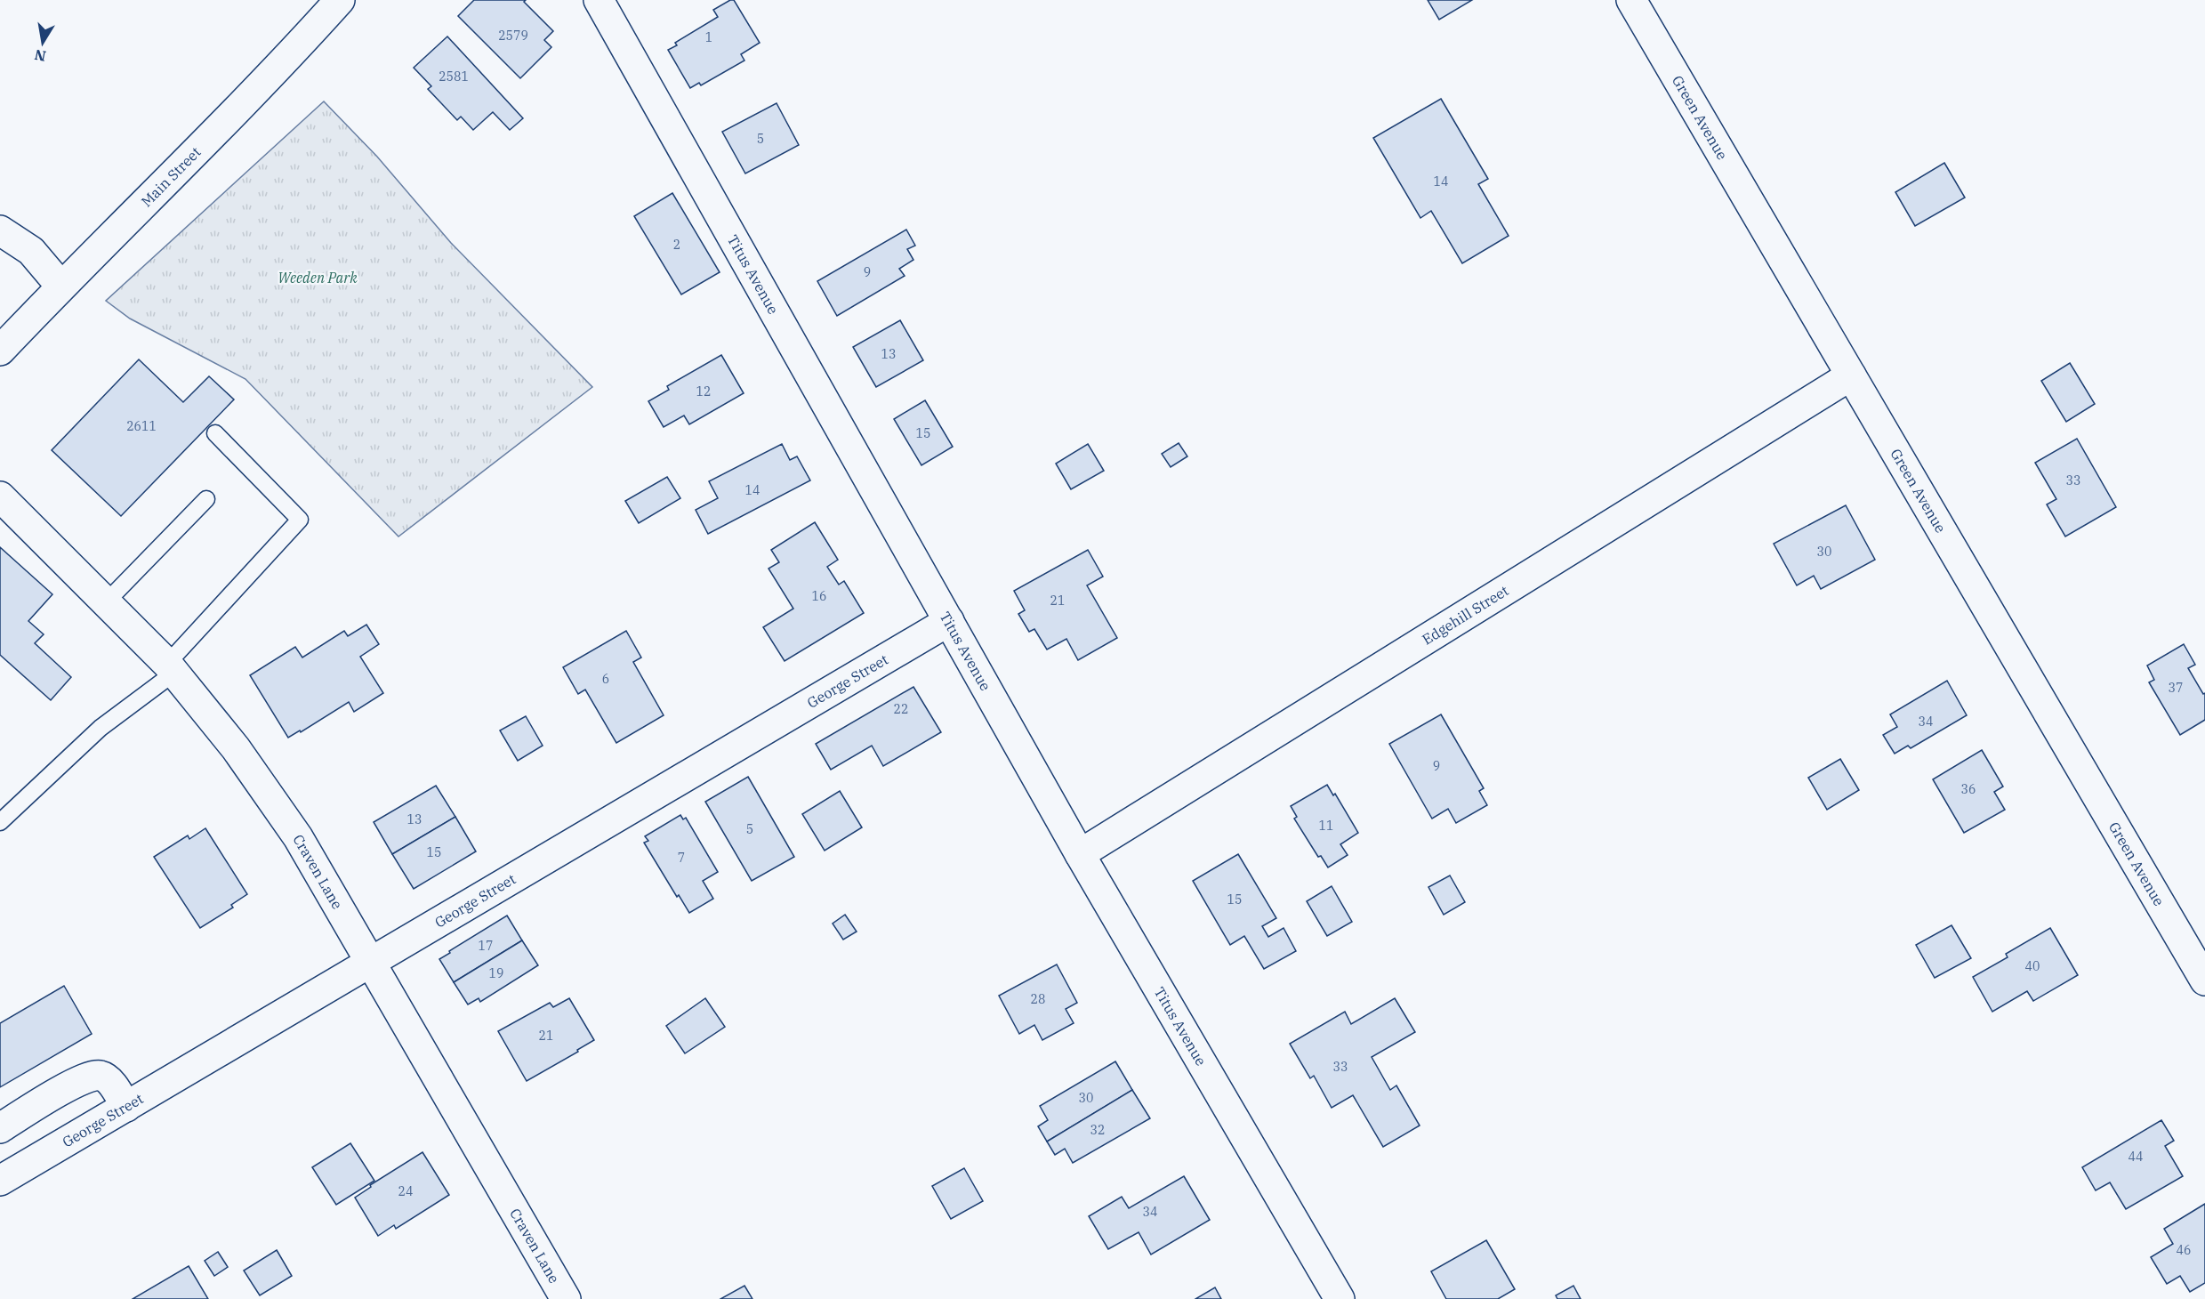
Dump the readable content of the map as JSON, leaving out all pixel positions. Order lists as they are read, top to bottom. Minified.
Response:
{"streets":{"main road":["Green Avenue","Main Street","Titus Avenue","Edgehill Street","George Street","Craven Lane"]},"crossings":[["Green Avenue","Edgehill Street"],["Titus Avenue","Edgehill Street"],["Titus Avenue","George Street"],["George Street","Craven Lane"]],"parks":["Weeden Park"],"house_numbers":["2579","1","2581","5","14","2","9","13","12","2611","15","33","14","30","16","21","6","37","22","34","9","36","13","11","5","15","7","15","17","40","19","28","21","33","30","32","44","24","34","46"],"north":"bottom"}
